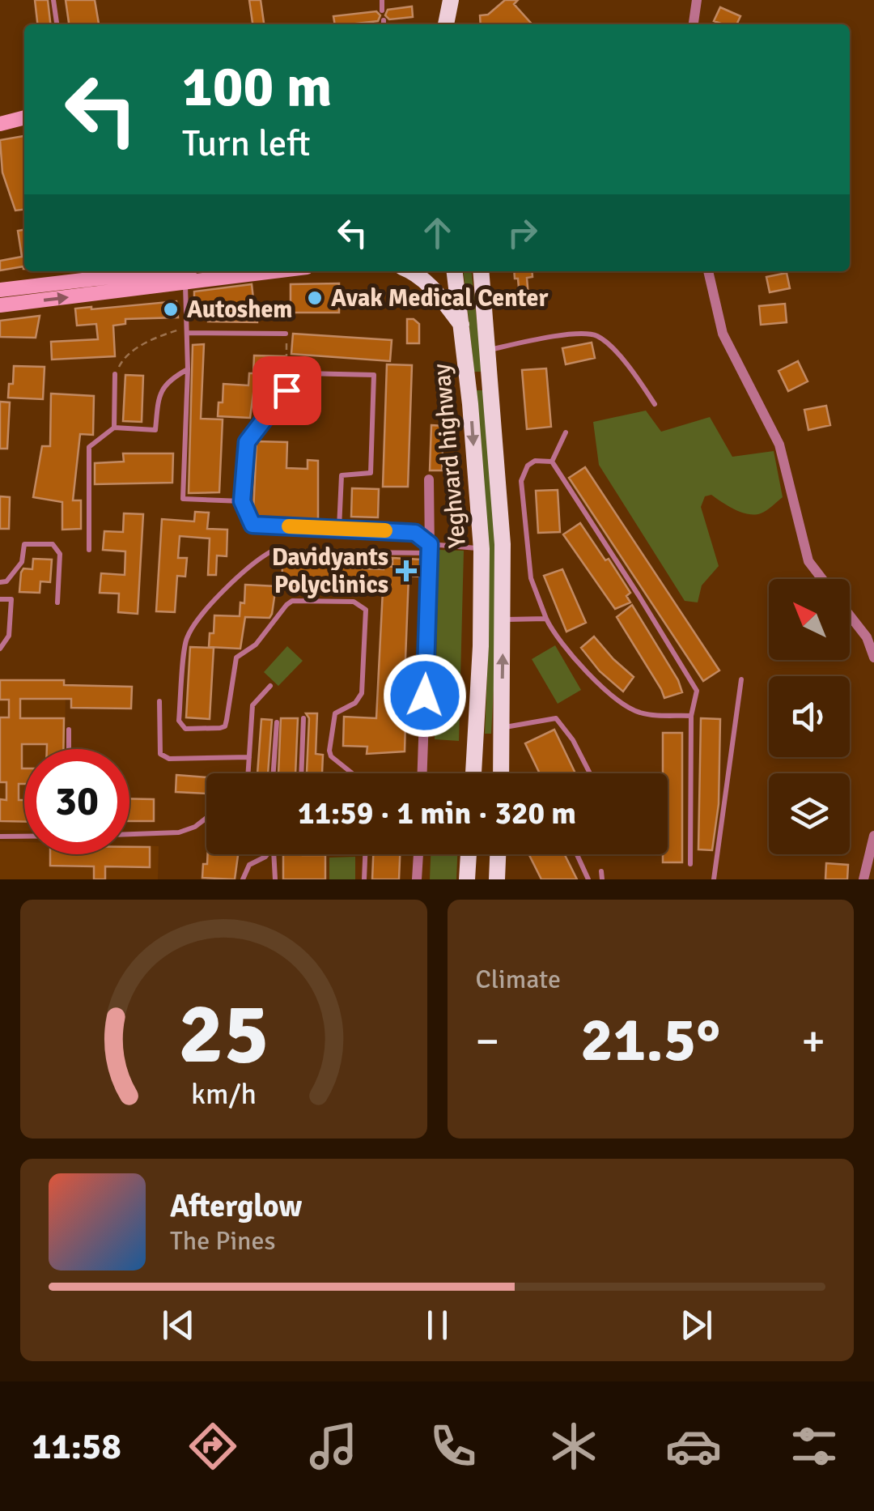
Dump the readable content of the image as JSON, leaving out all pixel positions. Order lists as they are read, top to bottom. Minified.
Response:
{"streets":{"main road":["Yeghvard highway"]},"places":{"other":["Avak Medical Center","Autoshem"],"health":["Davidyants Polyclinics"]},"north":"top left","page":{"turn":["100 m","Turn left"],"limit":"30","trip":"11:59 · 1 min · 320 m","tile":"Climate","heat":["−","21.5°","+"],"song":["Afterglow","The Pines"],"tabs":"11:58","gauge":["25","km/h"]}}
